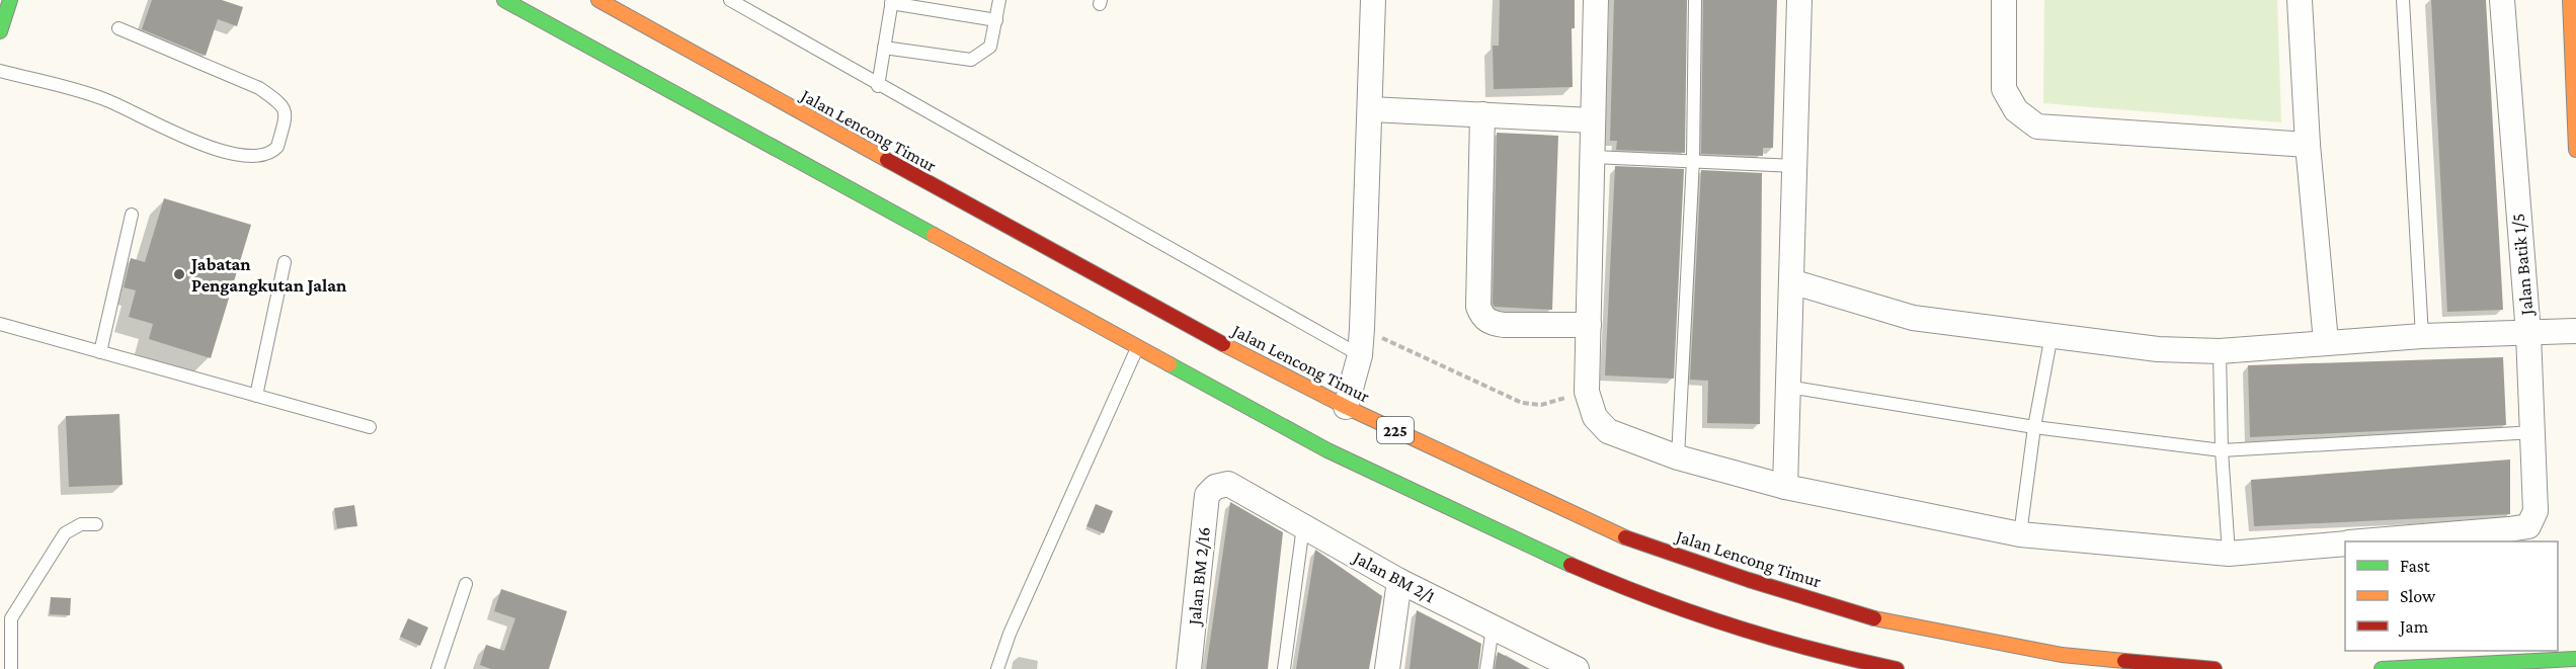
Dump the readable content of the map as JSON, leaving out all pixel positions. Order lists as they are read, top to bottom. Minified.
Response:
{"streets":{"main road":["Jalan Lencong Timur","225"],"street":["Jalan Batik 1/5","Jalan BM 2/16","Jalan BM 2/1"]},"crossings":[["Jalan BM 2/16","Jalan BM 2/1"]],"places":["Jabatan Pengangkutan Jalan"],"legend":["Fast","Slow","Jam"]}
